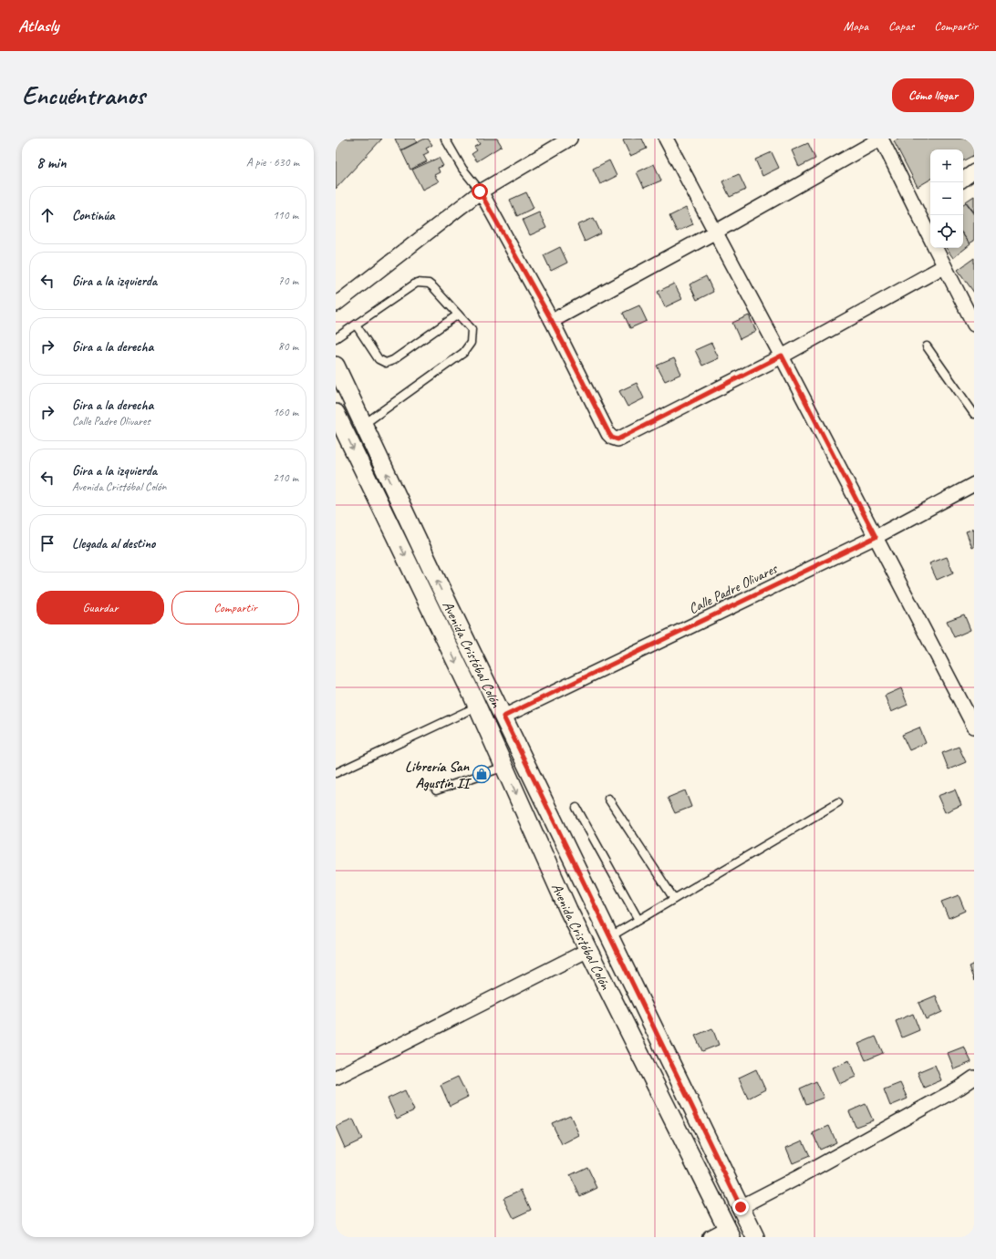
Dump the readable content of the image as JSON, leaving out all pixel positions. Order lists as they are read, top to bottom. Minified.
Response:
{"streets":{"street":["Calle Padre Olivares","Avenida Cristóbal Colón"]},"crossings":[["Calle Padre Olivares","Avenida Cristóbal Colón"]],"places":{"shop":["Librería San Agustín II"]},"page":{"header":"Atlasly","nav":["Mapa","Capas","Compartir"],"buttons":["Cómo llegar",["Guardar","Compartir"]],"title":"Encuéntranos","heading":["8 min","A pie · 630 m"],"map_buttons":["+","−"],"list":[["Continúa","110 m"],["Gira a la izquierda","70 m"],["Gira a la derecha","80 m"],["Gira a la derecha","Calle Padre Olivares","160 m"],["Gira a la izquierda","Avenida Cristóbal Colón","210 m"],"Llegada al destino"]}}
